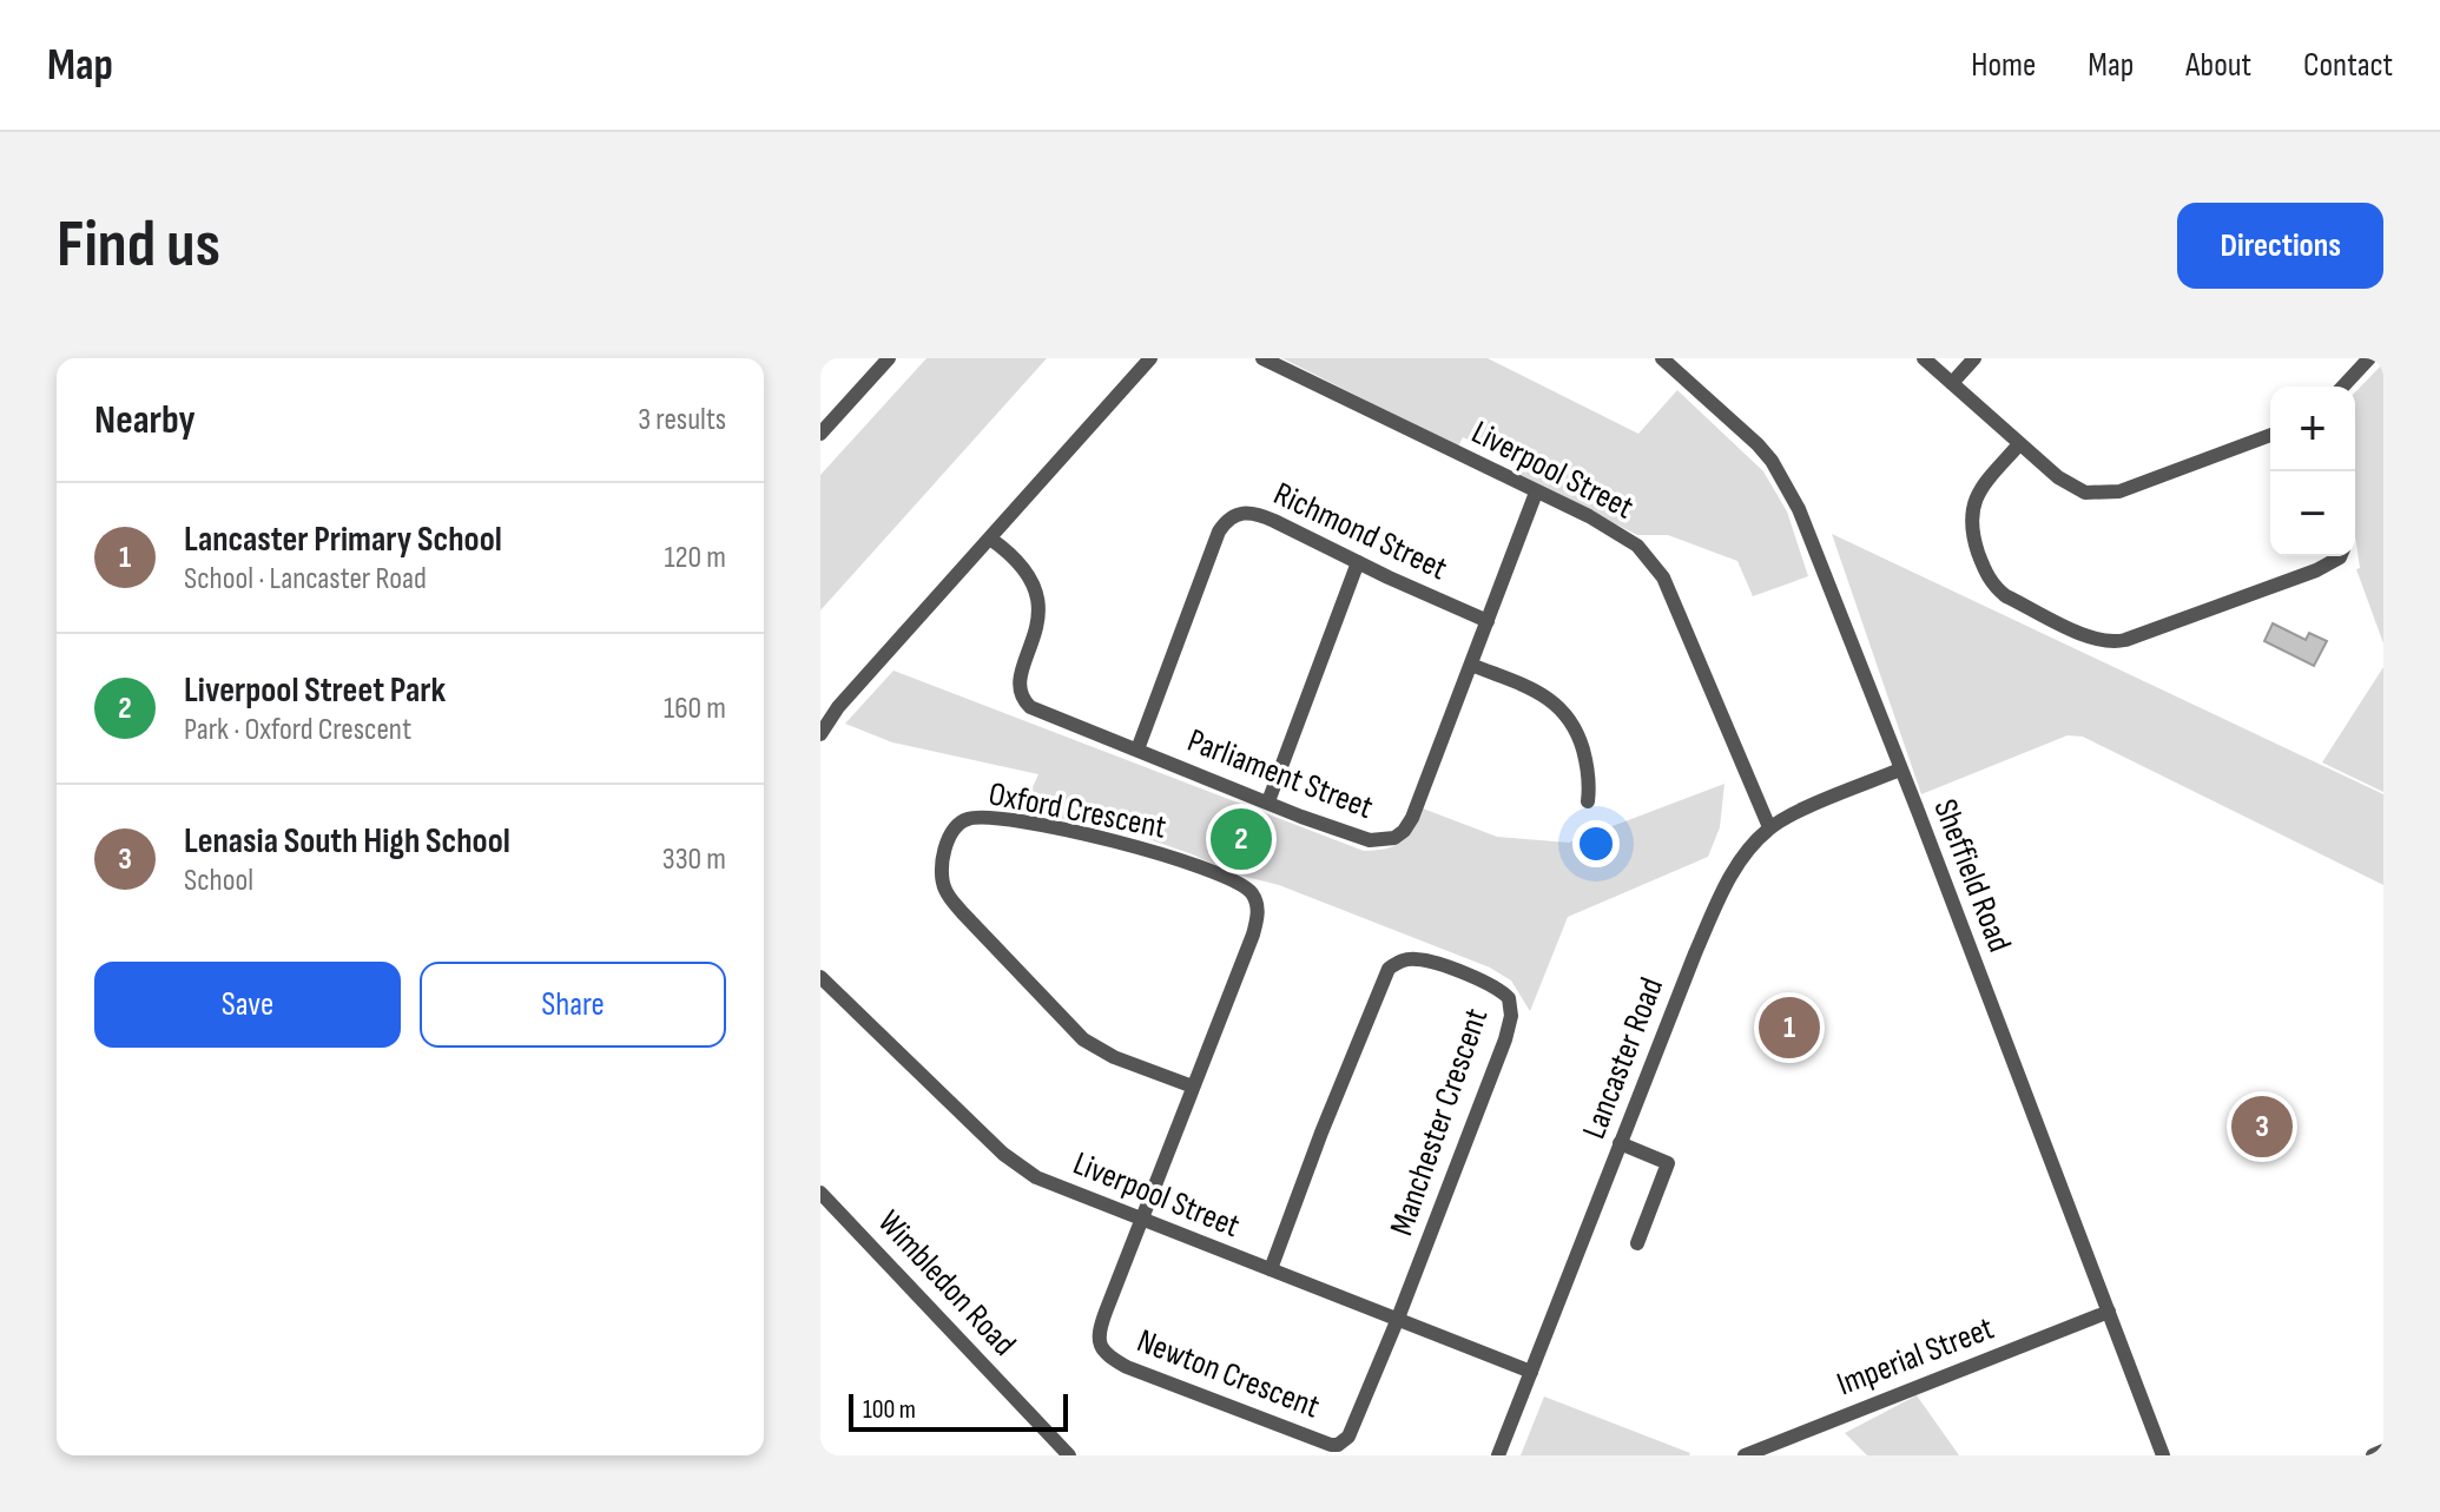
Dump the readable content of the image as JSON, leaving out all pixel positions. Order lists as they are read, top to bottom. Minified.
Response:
{"streets":{"street":["Liverpool Street","Richmond Street","Parliament Street","Oxford Crescent","Sheffield Road","Lancaster Road","Manchester Crescent","Wimbledon Road","Imperial Street","Newton Crescent"]},"crossings":[["Liverpool Street","Parliament Street"],["Liverpool Street","Oxford Crescent"],["Liverpool Street","Lancaster Road"],["Liverpool Street","Manchester Crescent"],["Liverpool Street","Newton Crescent"],["Richmond Street","Parliament Street"],["Oxford Crescent","Newton Crescent"],["Sheffield Road","Lancaster Road"],["Sheffield Road","Imperial Street"],["Manchester Crescent","Newton Crescent"]],"scale_bar":"100 m","page":{"header":"Map","nav":["Home","Map","About","Contact"],"buttons":["Directions",["Save","Share"]],"title":"Find us","heading":["Nearby","3 results"],"map_buttons":["+","−"],"list":[{"mark":"1","name":"Lancaster Primary School","note":"School · Lancaster Road","value":"120 m"},{"mark":"2","name":"Liverpool Street Park","note":"Park · Oxford Crescent","value":"160 m"},{"mark":"3","name":"Lenasia South High School","note":"School","value":"330 m"}],"pins":["2","1","3"],"scale":"100 m"}}
